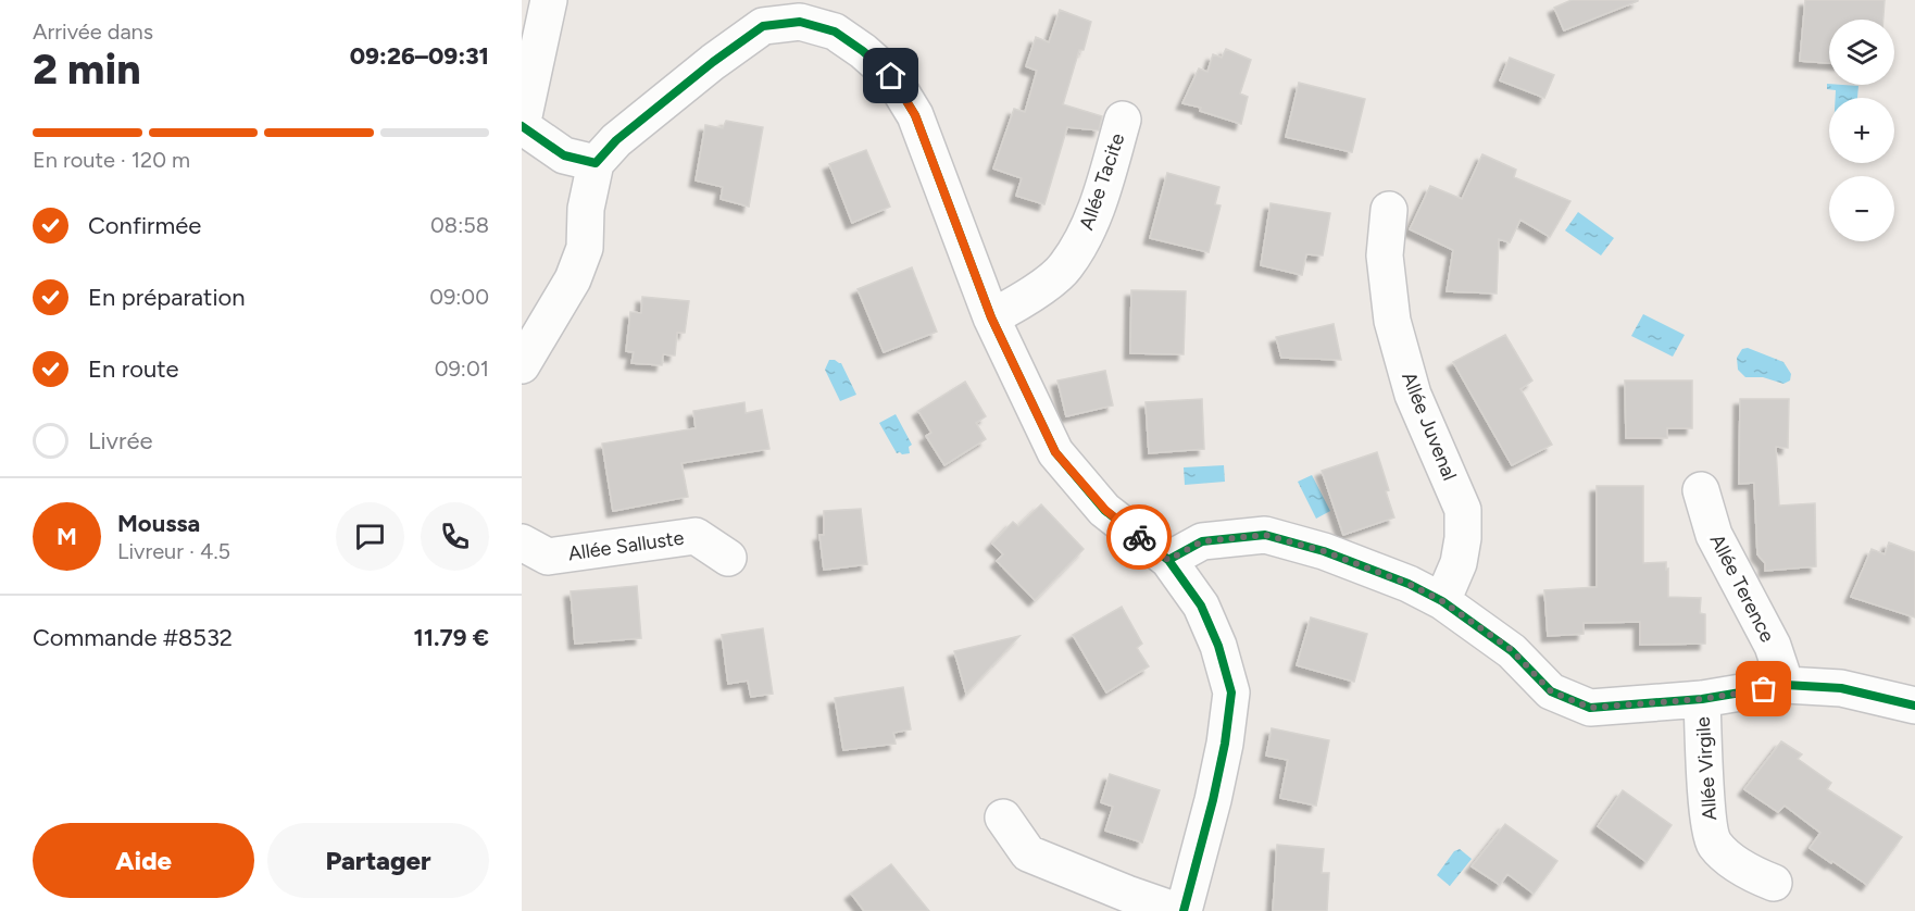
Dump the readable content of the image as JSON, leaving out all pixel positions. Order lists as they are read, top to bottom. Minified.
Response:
{"streets":{"street":["Allée Tacite","Allée Juvenal","Allée Salluste","Allée Terence","Allée Virgile"]},"page":{"heading":["2 min","Arrivée dans","09:26–09:31"],"panel":["Moussa","Livreur · 4.5","Commande #8532","11.79 €"],"map_buttons":["+","−"],"bar":"En route · 120 m","list":[["Confirmée","08:58"],["En préparation","09:00"],["En route","09:01"],"Livrée"],"round":"M","buttons":["Aide","Partager"]}}
